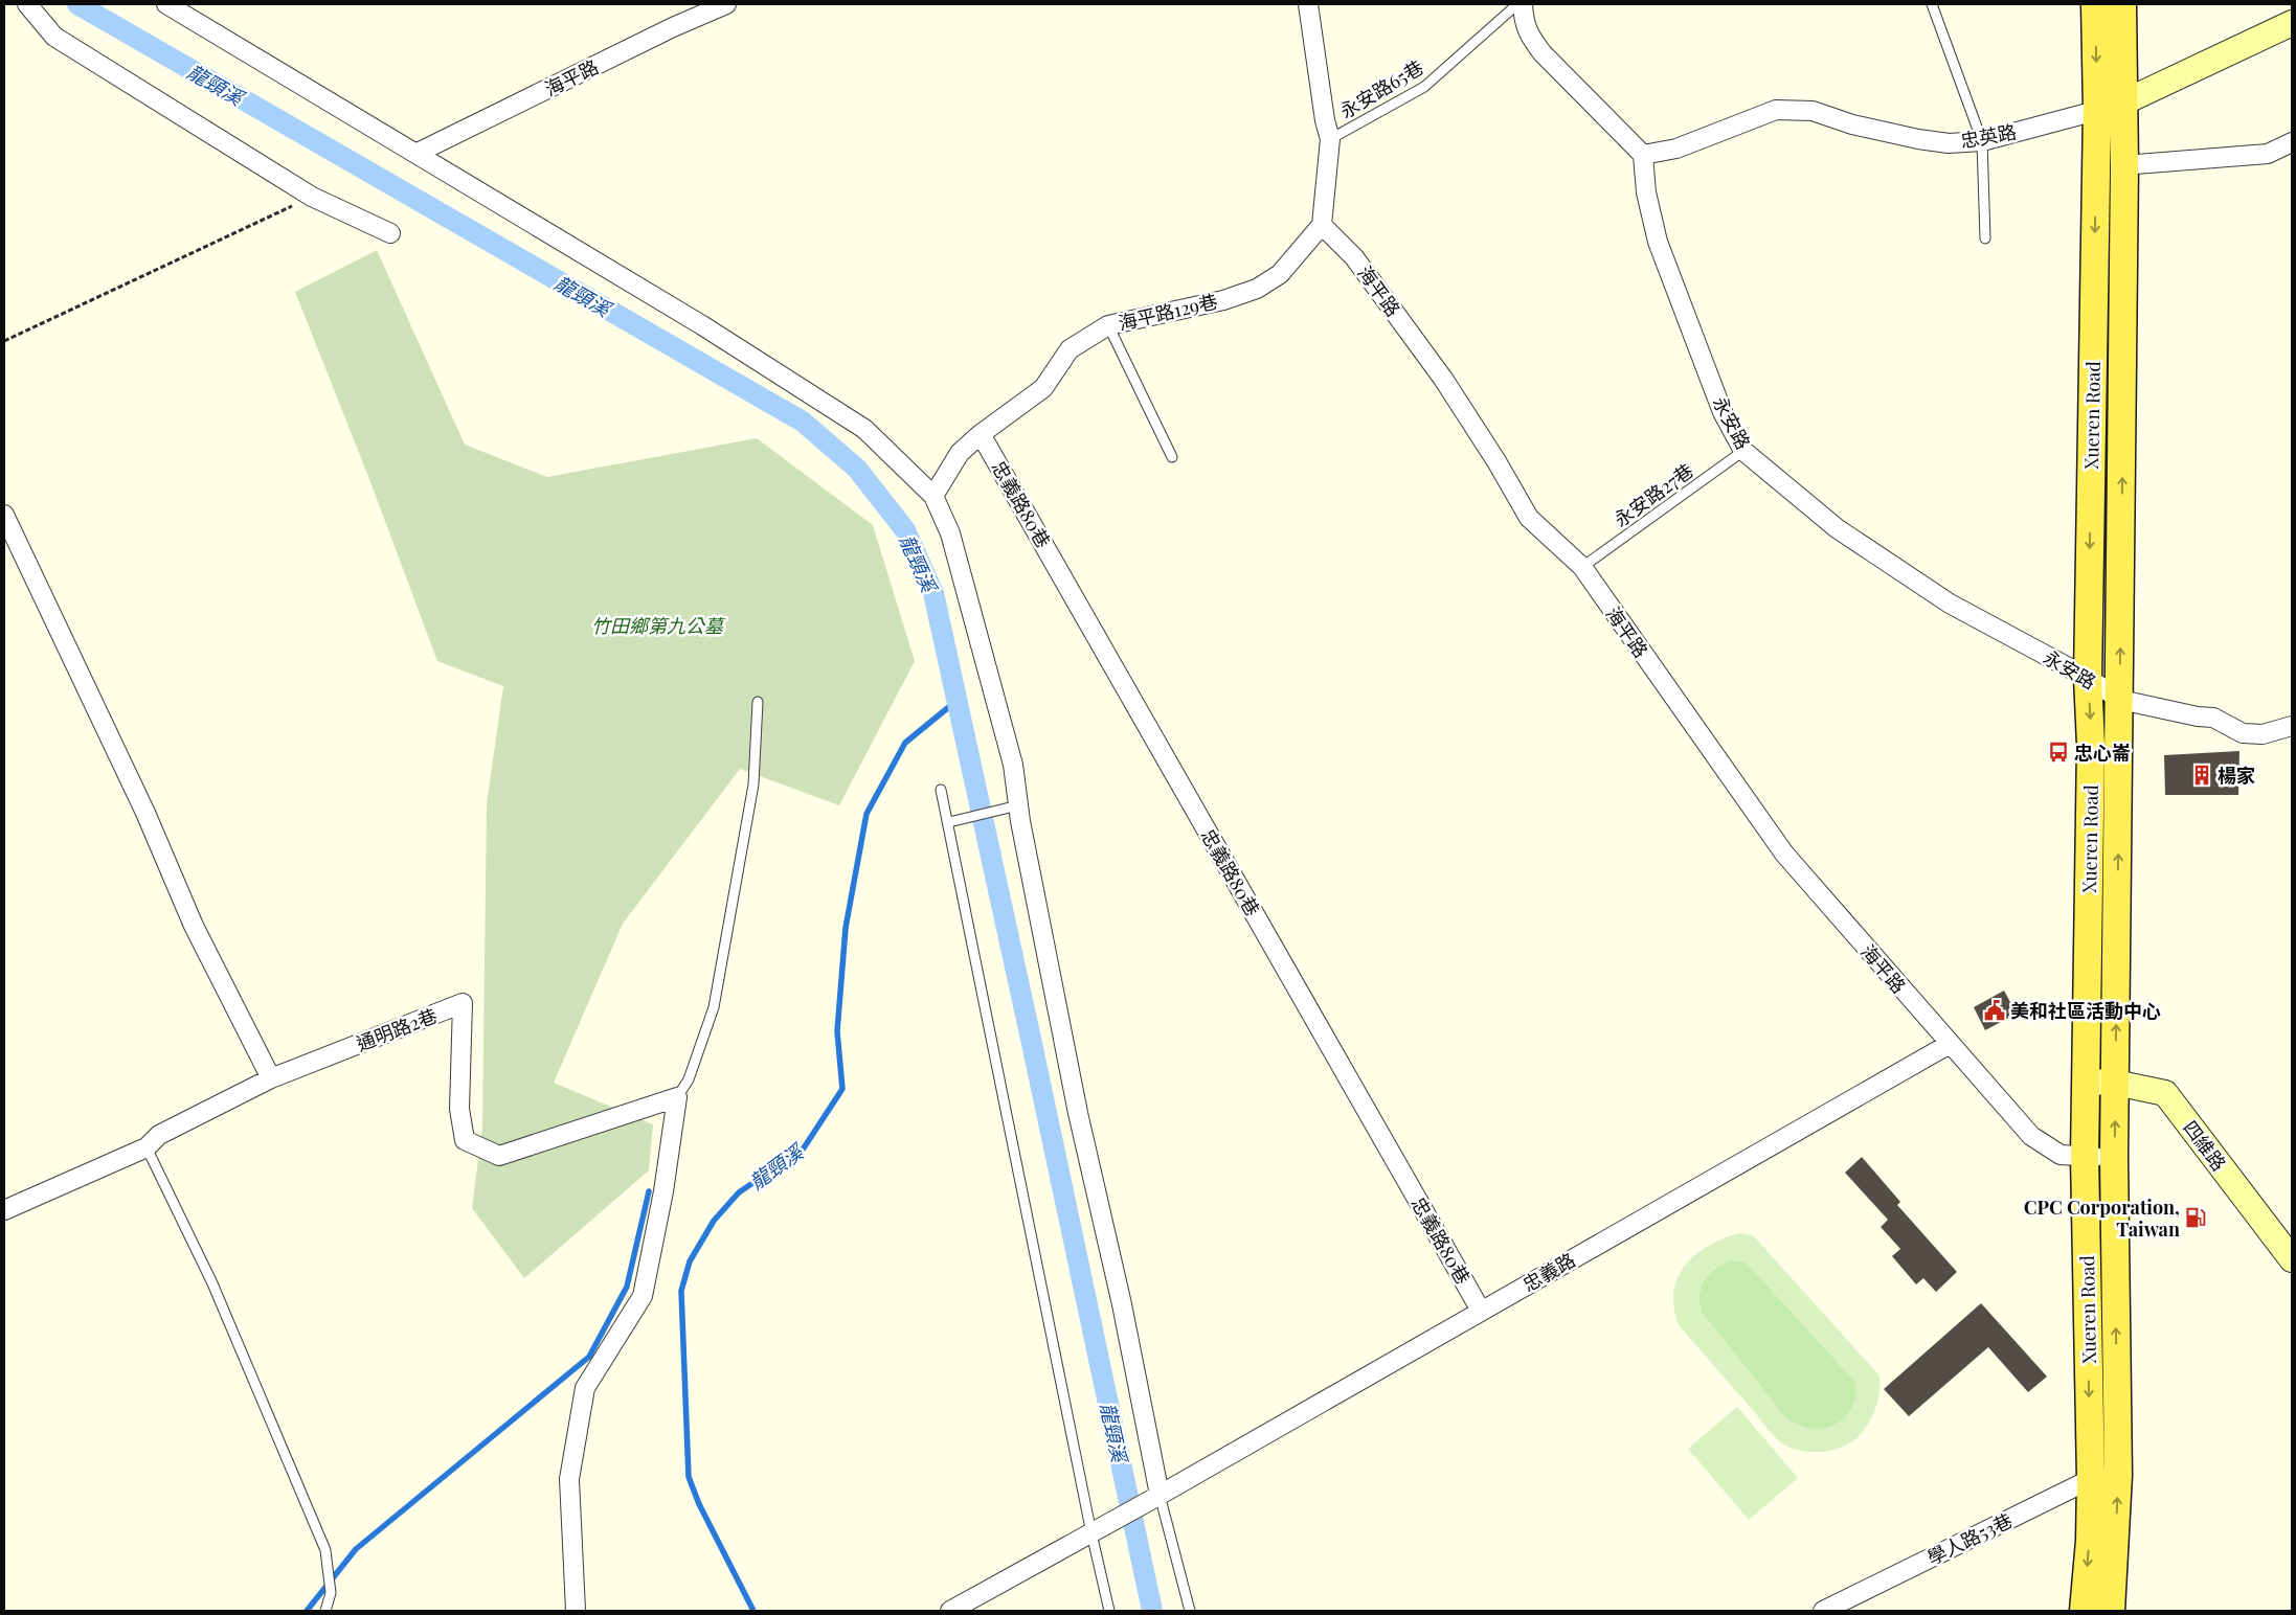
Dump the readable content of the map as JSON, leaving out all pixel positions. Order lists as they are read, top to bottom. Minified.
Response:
{"streets":{"main road":["忠英路","Xueren Road","四維路"],"street":["海平路","海平路129巷","永安路","忠義路80巷","通明路2巷","忠義路","學人路53巷"],"lane":["永安路65巷","永安路27巷"]},"crossings":[["海平路","海平路129巷"],["海平路","Xueren Road"],["海平路","永安路27巷"],["海平路","忠義路"],["忠英路","Xueren Road"],["忠英路","永安路"],["海平路129巷","忠義路80巷"],["Xueren Road","永安路"],["Xueren Road","四維路"],["Xueren Road","學人路53巷"],["永安路","永安路27巷"],["忠義路80巷","忠義路"]],"water":["龍頸溪"],"parks":["竹田鄉第九公墓"],"places":{"bus stop":["忠心崙"],"building":["楊家"],"public building":["美和社區活動中心"],"fuel station":["CPC Corporation, Taiwan"]}}
